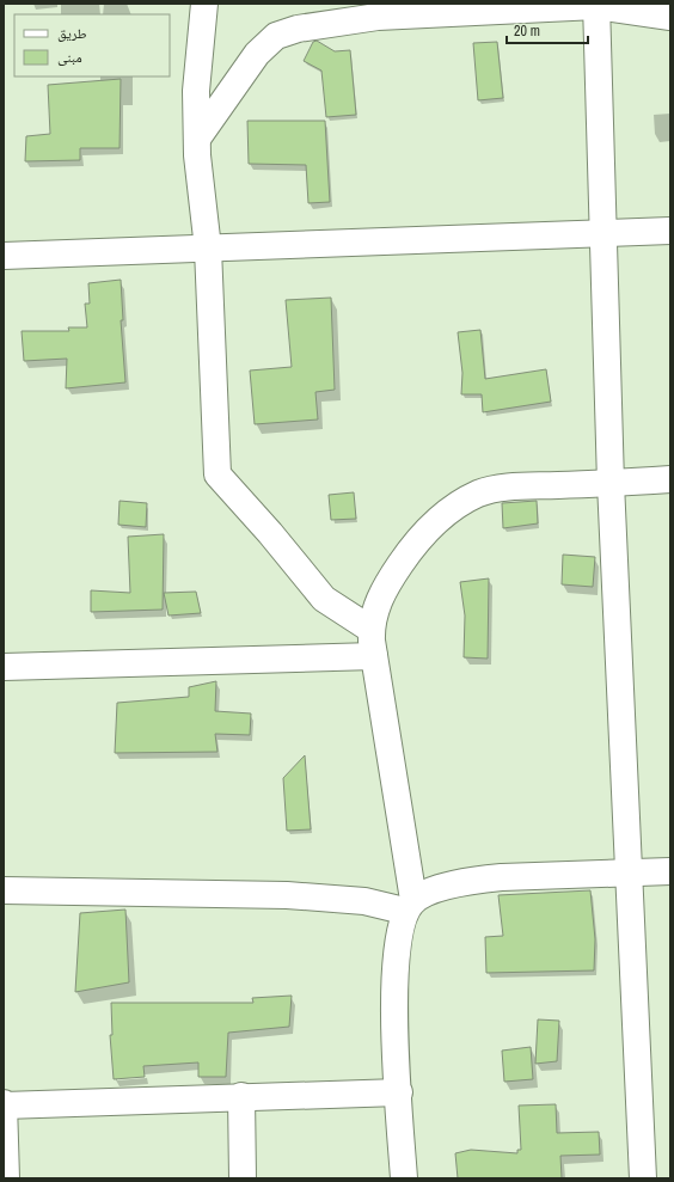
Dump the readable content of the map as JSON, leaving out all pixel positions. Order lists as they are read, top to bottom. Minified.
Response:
{"legend":["طريق","مبنى"],"scale_bar":"20 m"}
